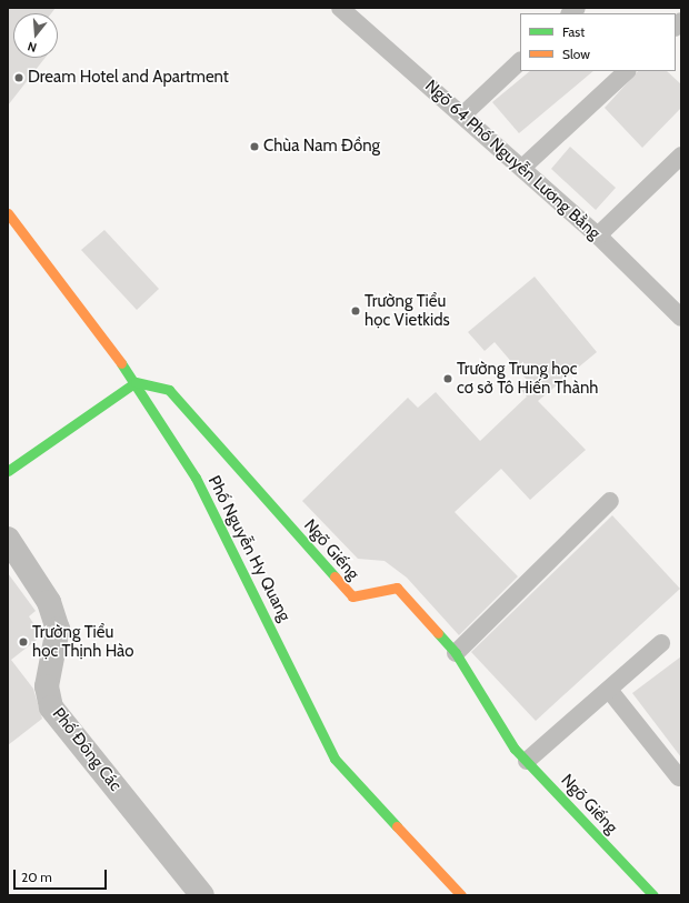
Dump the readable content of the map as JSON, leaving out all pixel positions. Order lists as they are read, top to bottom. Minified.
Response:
{"streets":{"street":["Phố Nguyễn Hy Quang","Ngõ Giếng","Phố Đông Các"],"lane":["Ngõ 64 Phố Nguyễn Lương Bằng"]},"crossings":[["Phố Nguyễn Hy Quang","Ngõ Giếng"]],"places":["Dream Hotel and Apartment","Chùa Nam Đồng","Trường Tiểu học Vietkids","Trường Trung học cơ sở Tô Hiến Thành","Trường Tiểu học Thịnh Hào"],"legend":["Fast","Slow"],"scale_bar":"20 m","north":"bottom"}
